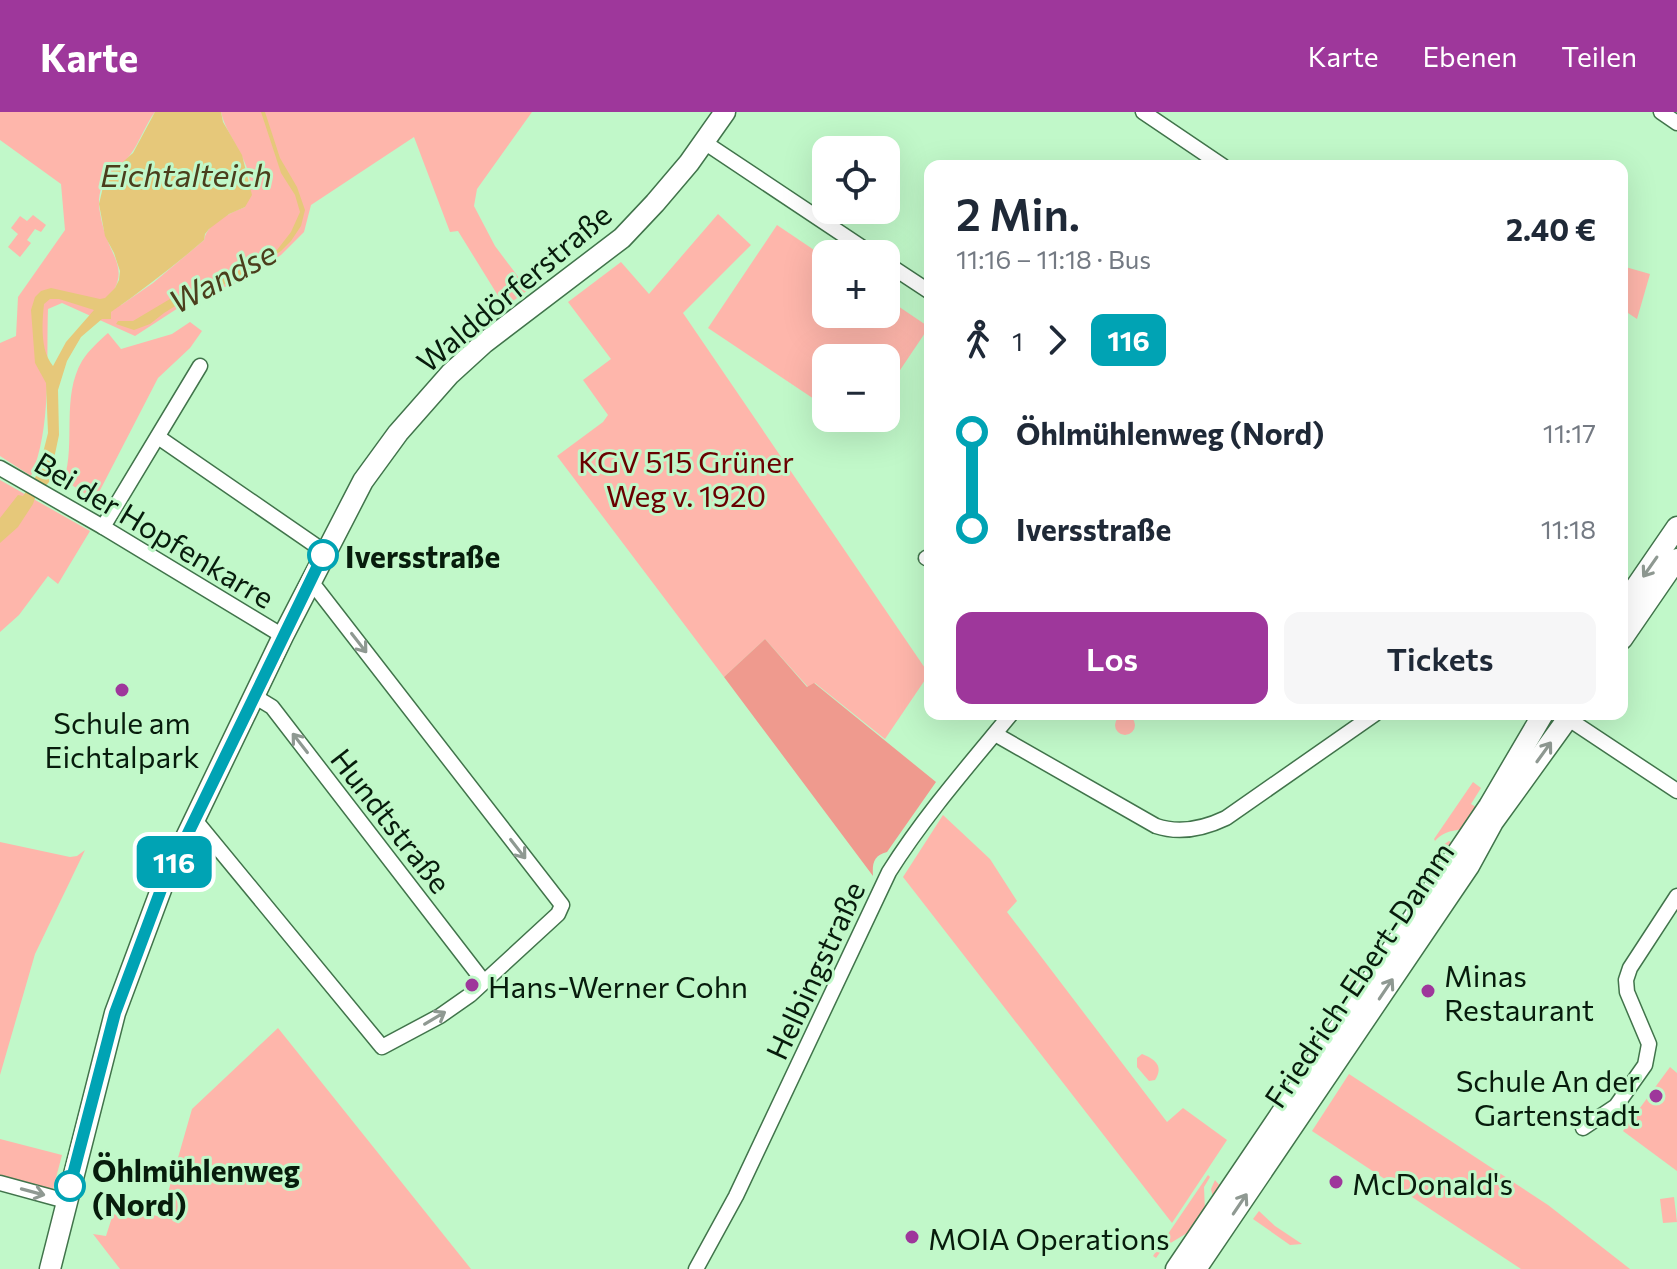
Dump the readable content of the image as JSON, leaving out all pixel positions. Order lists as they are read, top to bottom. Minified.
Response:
{"streets":{"main road":["Walddörferstraße","Friedrich-Ebert-Damm"],"street":["Bei der Hopfenkarre","Hundtstraße","Helbingstraße"]},"crossings":[["Walddörferstraße","Bei der Hopfenkarre"],["Walddörferstraße","Hundtstraße"]],"one_way":["Hundtstraße"],"water":["Eichtalteich","Wandse"],"parks":["KGV 515 Grüner Weg v. 1920"],"places":["Iversstraße","Schule am Eichtalpark","Hans-Werner Cohn","Minas Restaurant","Schule An der Gartenstadt","McDonald's","Öhlmühlenweg (Nord)","MOIA Operations"],"lines":["bus line 116"],"page":{"header":"Karte","nav":["Karte","Ebenen","Teilen"],"on_map":"116","map_buttons":["+","−"],"heading":["2 Min.","11:16 – 11:18 · Bus","2.40 €"],"legs":["1","116"],"list":[{"name":"Öhlmühlenweg (Nord)","value":"11:17"},{"name":"Iversstraße","value":"11:18"}],"buttons":["Los","Tickets"]}}
